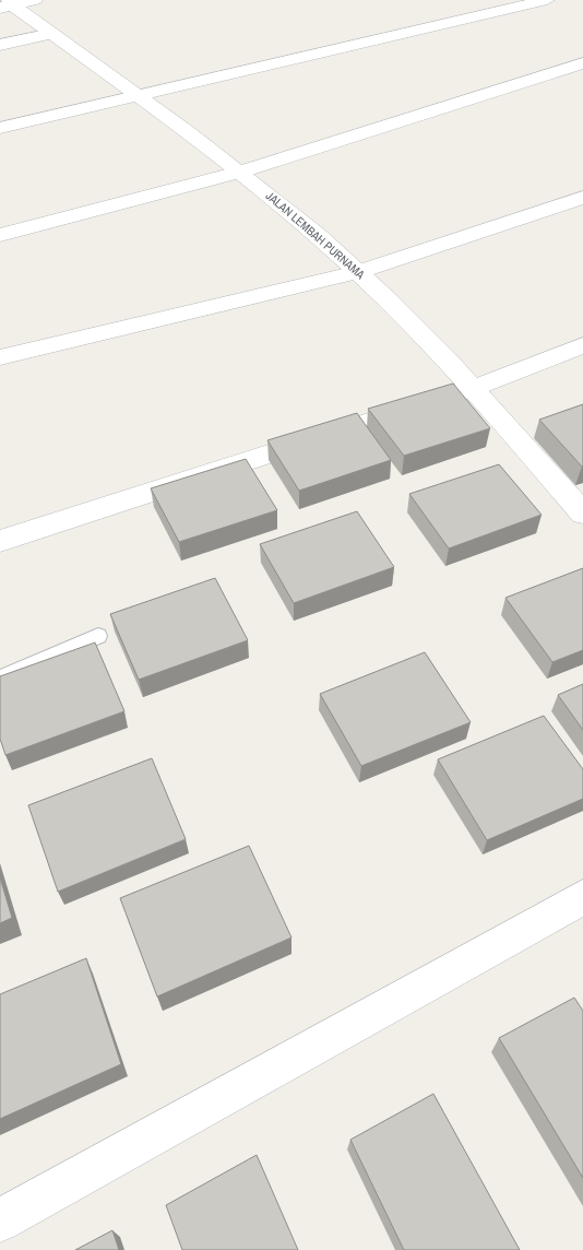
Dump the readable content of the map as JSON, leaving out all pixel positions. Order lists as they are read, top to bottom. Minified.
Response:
{"streets":{"street":["JALAN LEMBAH PURNAMA"]}}
